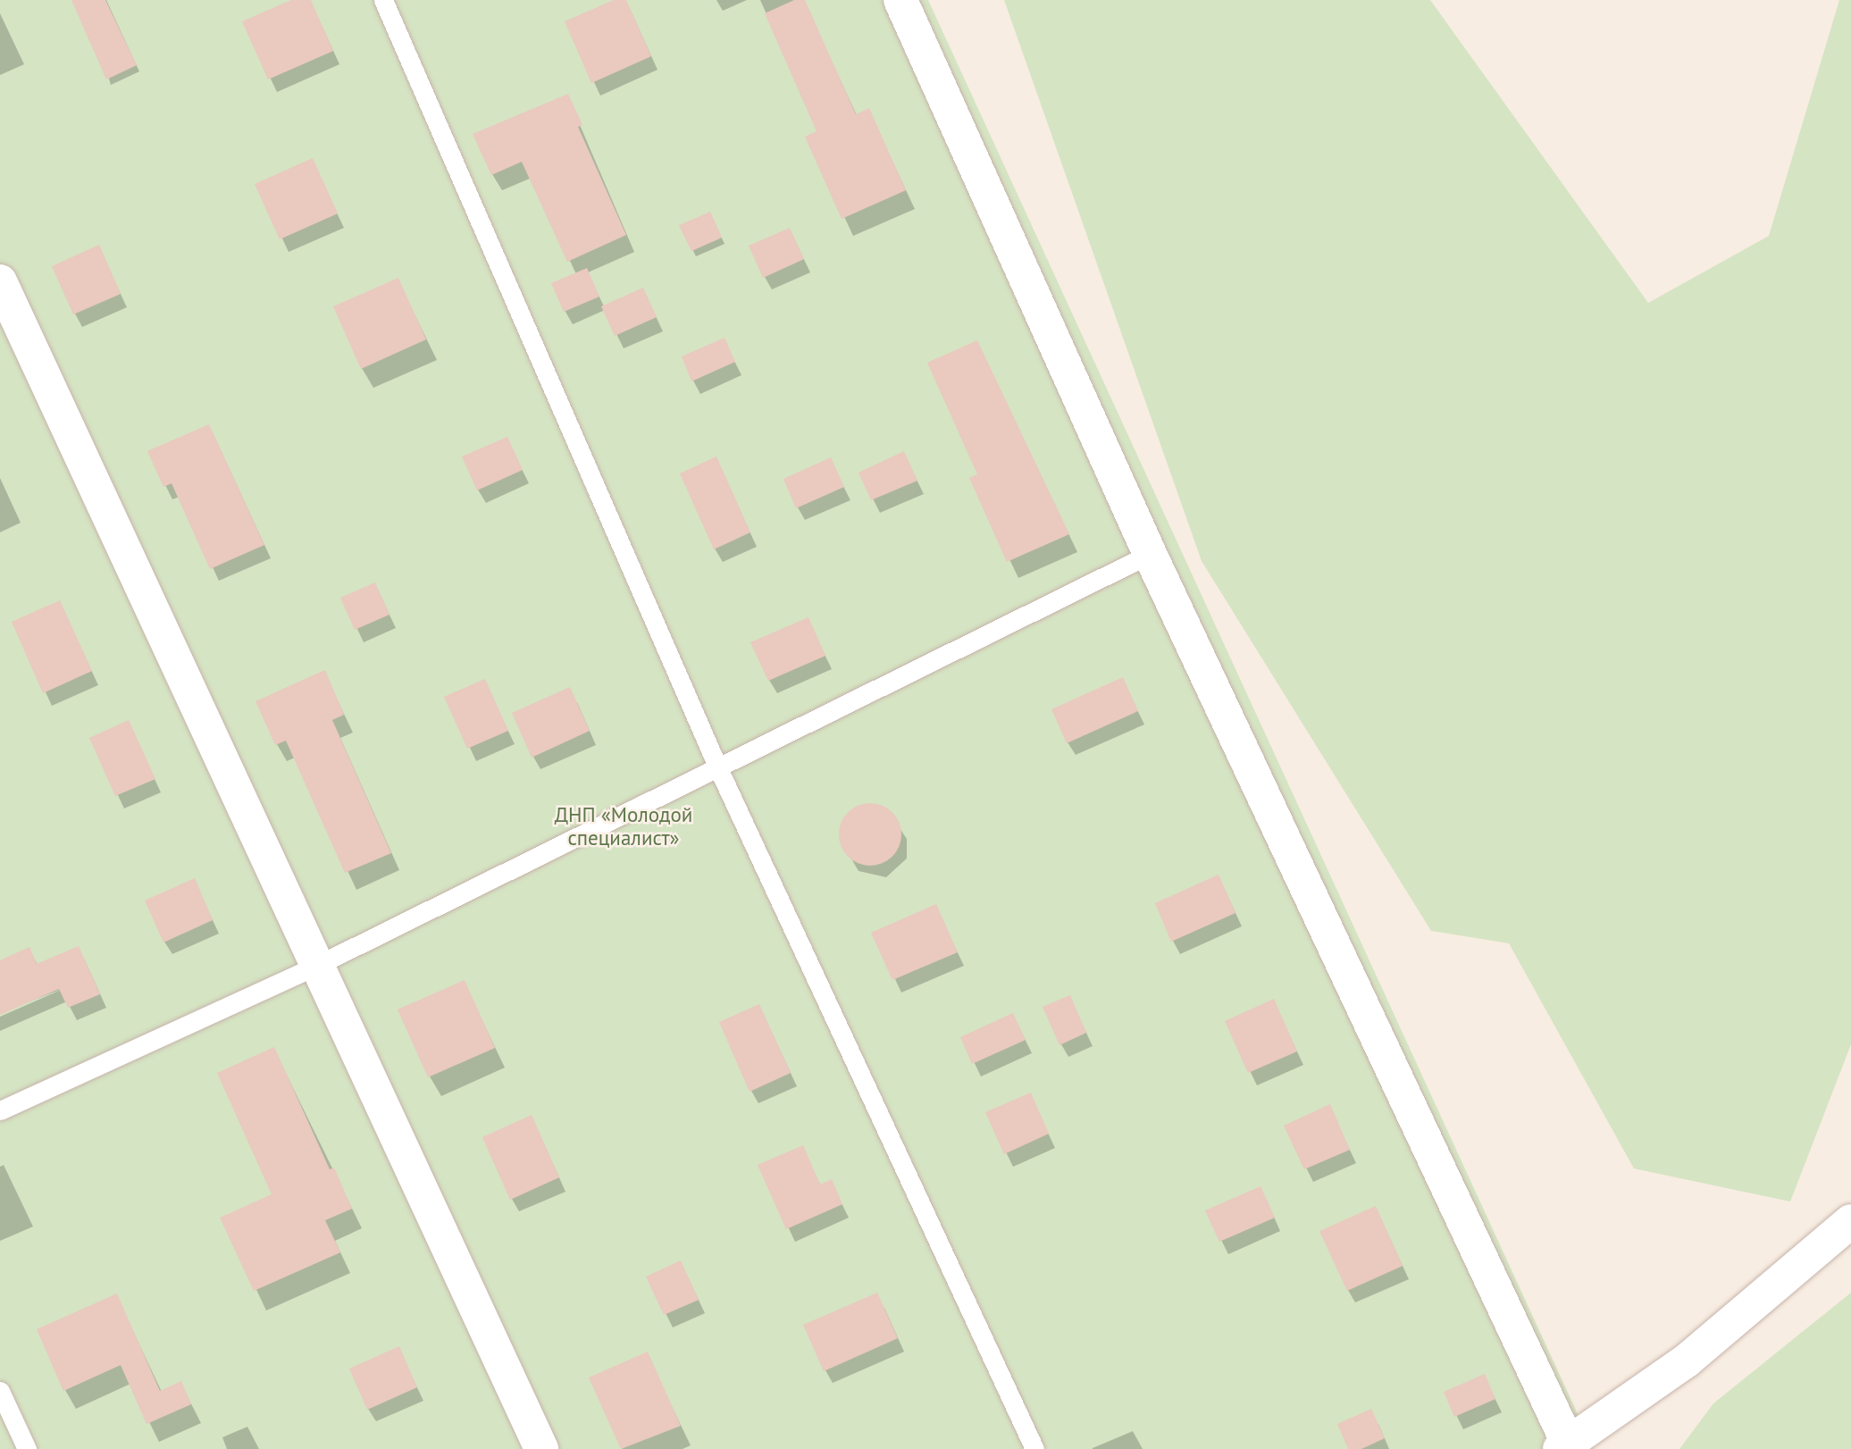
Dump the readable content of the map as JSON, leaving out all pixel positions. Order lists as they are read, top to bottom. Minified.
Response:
{"parks":["ДНП «Молодой специалист»"]}
